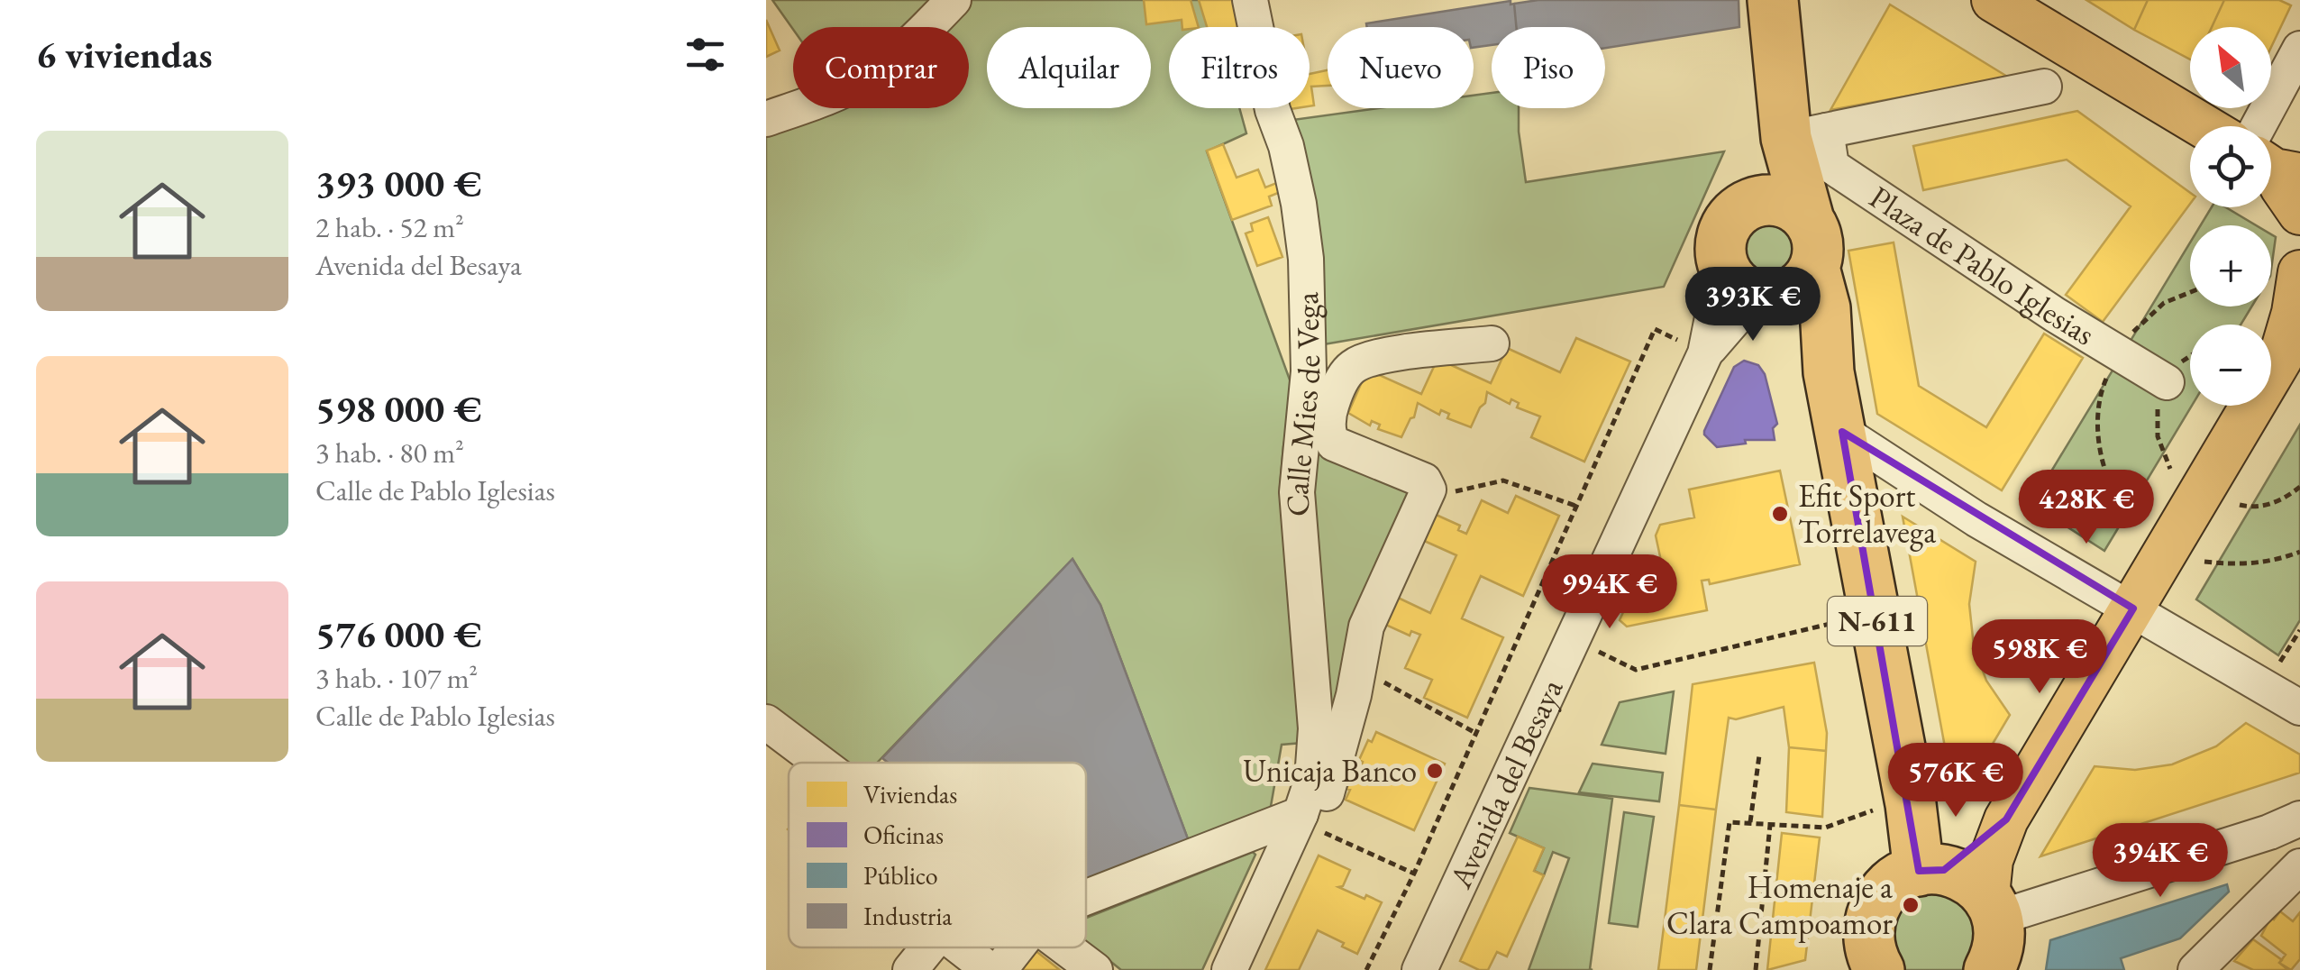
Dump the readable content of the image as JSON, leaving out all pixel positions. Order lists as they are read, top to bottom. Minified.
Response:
{"streets":{"highway":["N-611"],"street":["Plaza de Pablo Iglesias","Calle Mies de Vega","Avenida del Besaya"]},"crossings":[["Plaza de Pablo Iglesias","N-611"],["N-611","Avenida del Besaya"]],"places":["Efit Sport Torrelavega","Unicaja Banco","Homenaje a Clara Campoamor"],"legend":["Viviendas","Oficinas","Público","Industria"],"north":"top left","page":{"heading":"6 viviendas","map_buttons":["+","−"],"chip":["Comprar","Alquilar","Filtros","Nuevo","Piso"],"list":[{"name":"393 000 €","note":"2 hab. · 52 m² · Avenida del Besaya"},{"name":"598 000 €","note":"3 hab. · 80 m² · Calle de Pablo Iglesias"},{"name":"576 000 €","note":"3 hab. · 107 m² · Calle de Pablo Iglesias"}],"price":["393K €","428K €","994K €","598K €","576K €","394K €"]}}
